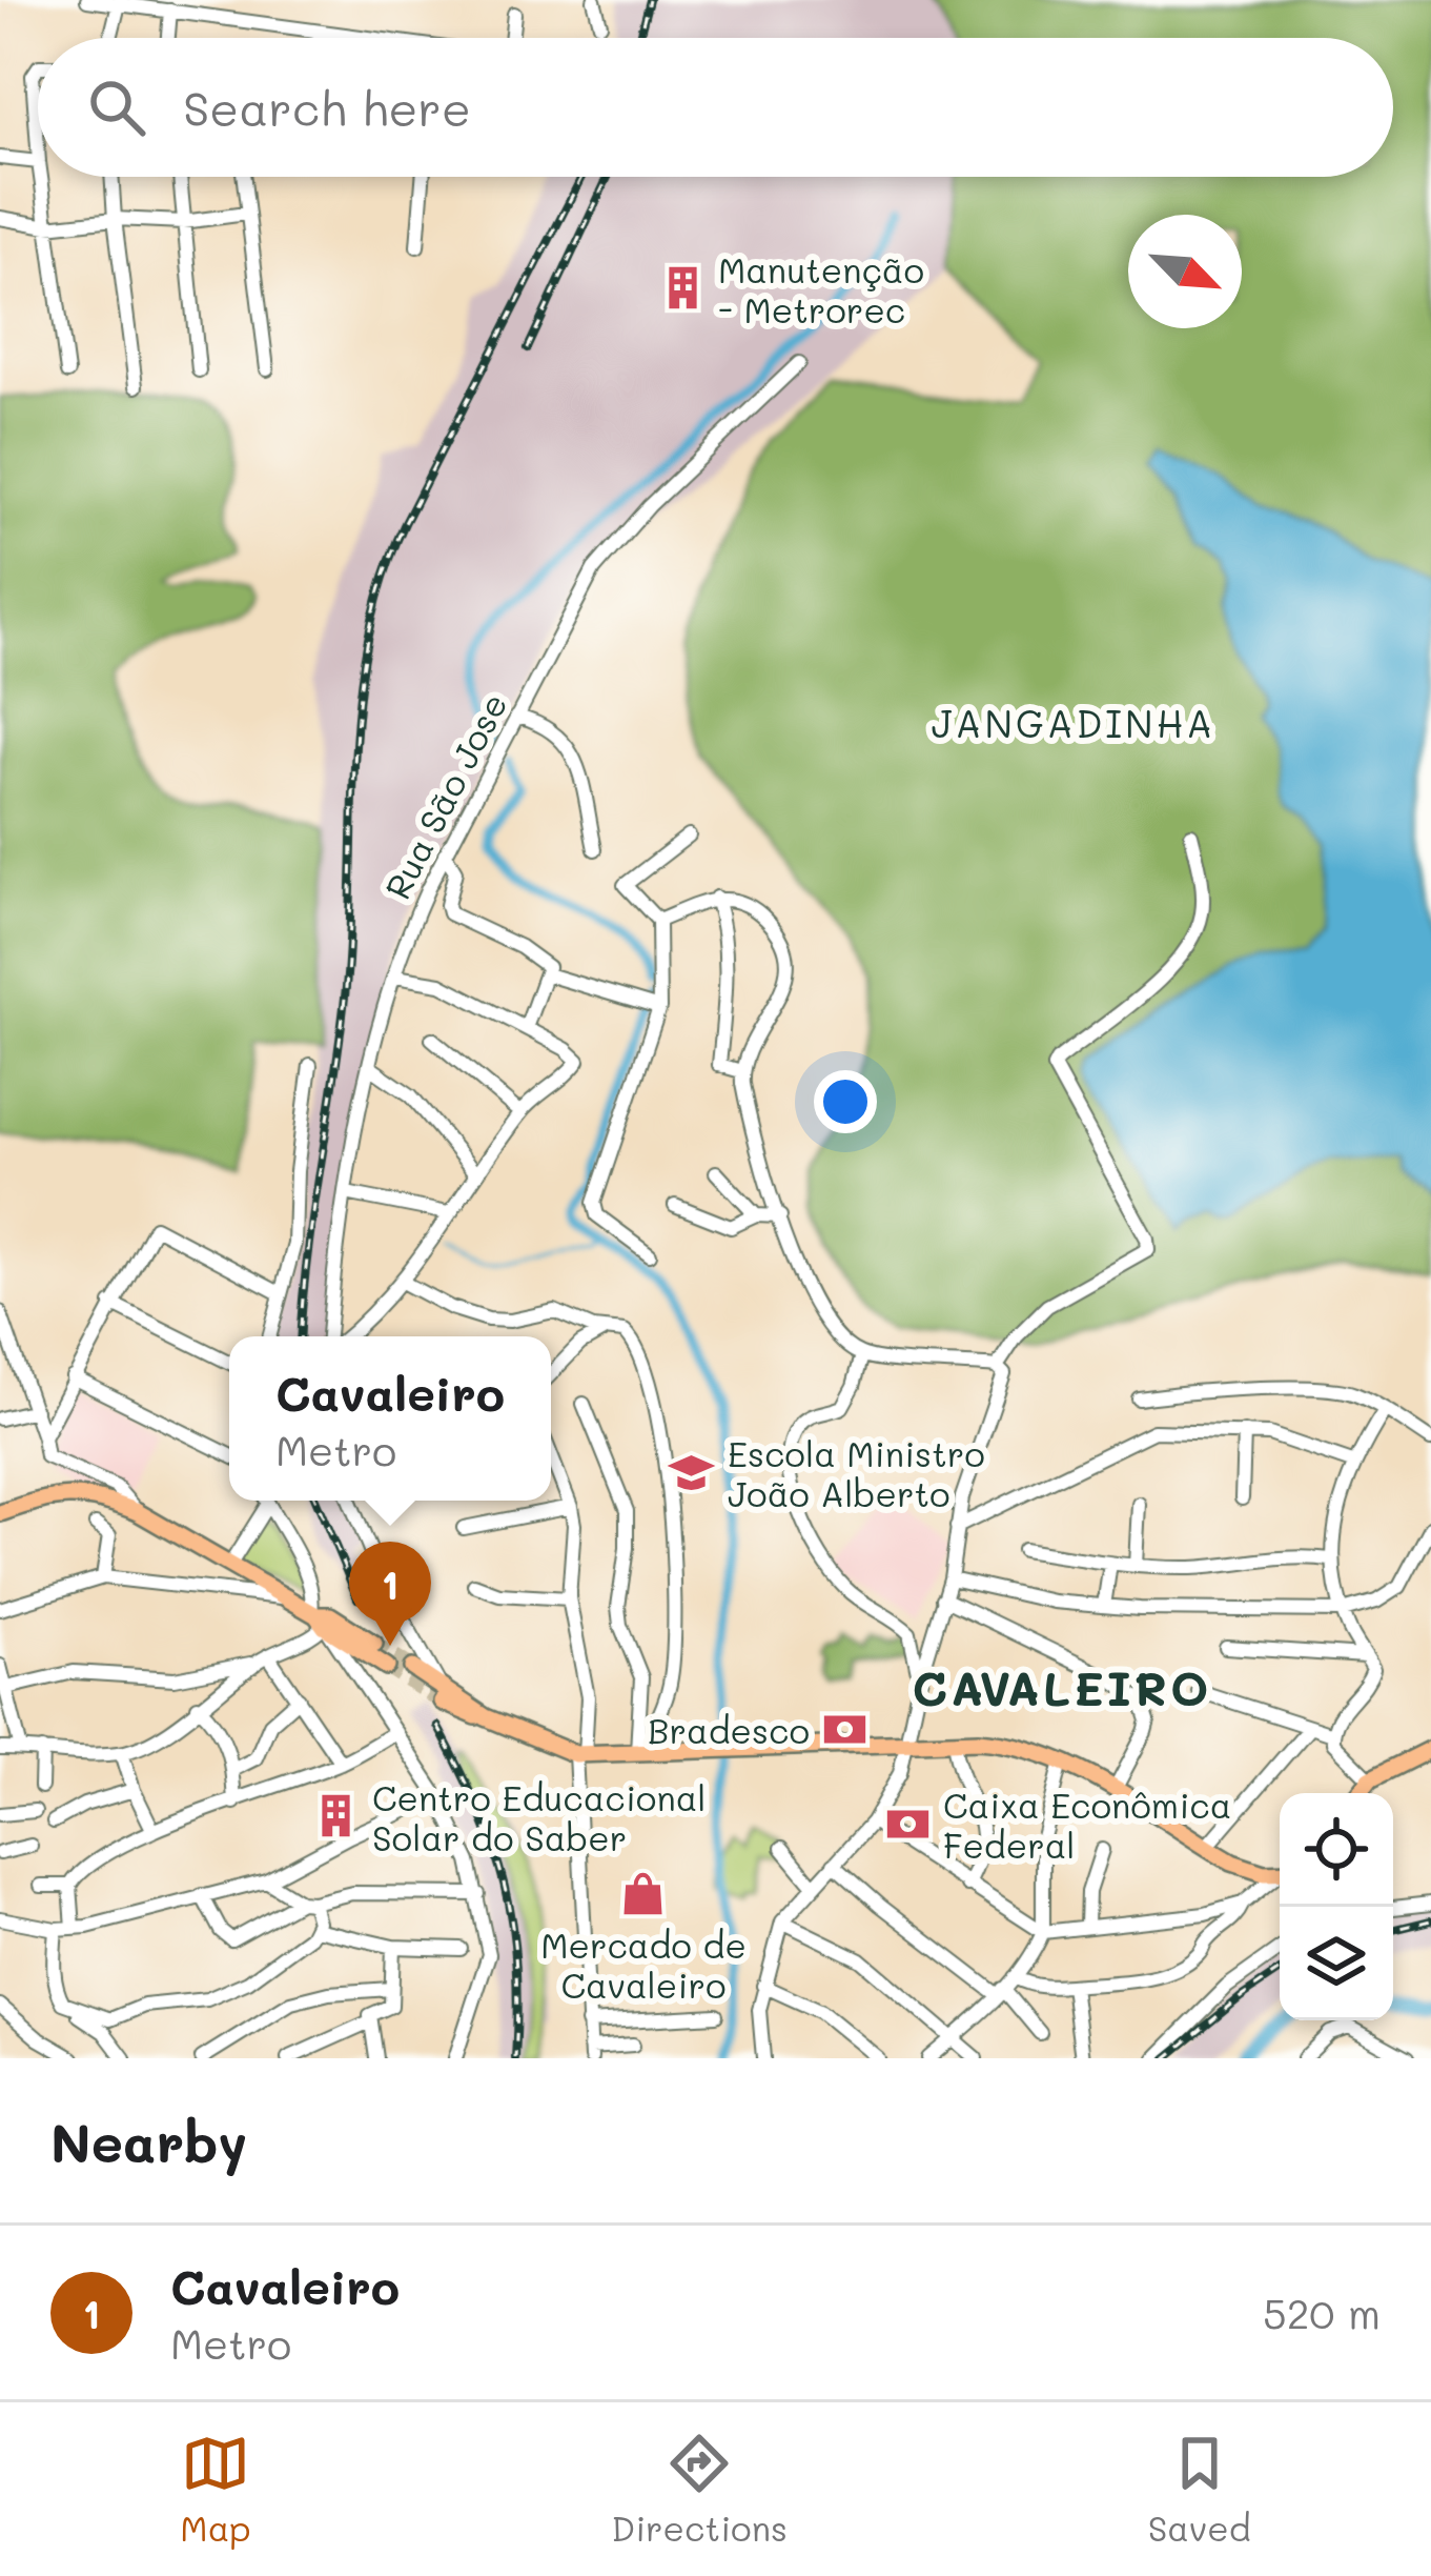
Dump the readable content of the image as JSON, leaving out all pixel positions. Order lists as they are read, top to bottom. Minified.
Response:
{"streets":{"street":["Rua São Jose"]},"districts":["JANGADINHA","CAVALEIRO"],"places":{"building":["Manutenção - Metrorec","Centro Educacional Solar do Saber"],"school or university":["Escola Ministro João Alberto"],"bank":["Bradesco","Caixa Econômica Federal"],"shop":["Mercado de Cavaleiro"]},"north":"bottom right","page":{"search":"Search here","popup":["Cavaleiro","Metro"],"pins":"1","heading":"Nearby","list":[{"mark":"1","name":"Cavaleiro","note":"Metro","value":"520 m"}],"nav":["Map","Directions","Saved"]}}
